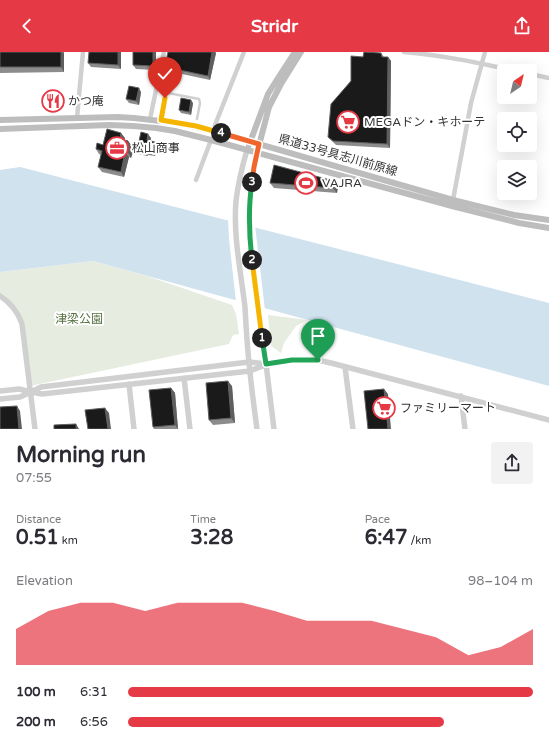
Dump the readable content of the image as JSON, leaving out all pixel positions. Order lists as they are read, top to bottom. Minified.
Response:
{"streets":{"main road":["県道33号具志川前原線"]},"parks":["津梁公園"],"places":{"restaurant":["かつ庵"],"supermarket":["MEGAドン・キホーテ","ファミリーマート"],"office":["松山商事"],"sports":["VAJRA"]},"north":"top right","page":{"header":"Stridr","pins":["4","3","2","1"],"heading":["Morning run","07:55"],"stats":[["Distance","0.51 km"],["Time","3:28"],["Pace","6:47 /km"]],"chart":["Elevation","98–104 m"],"list":[{"name":"100 m","note":"6:31"},{"name":"200 m","note":"6:56"}]}}
